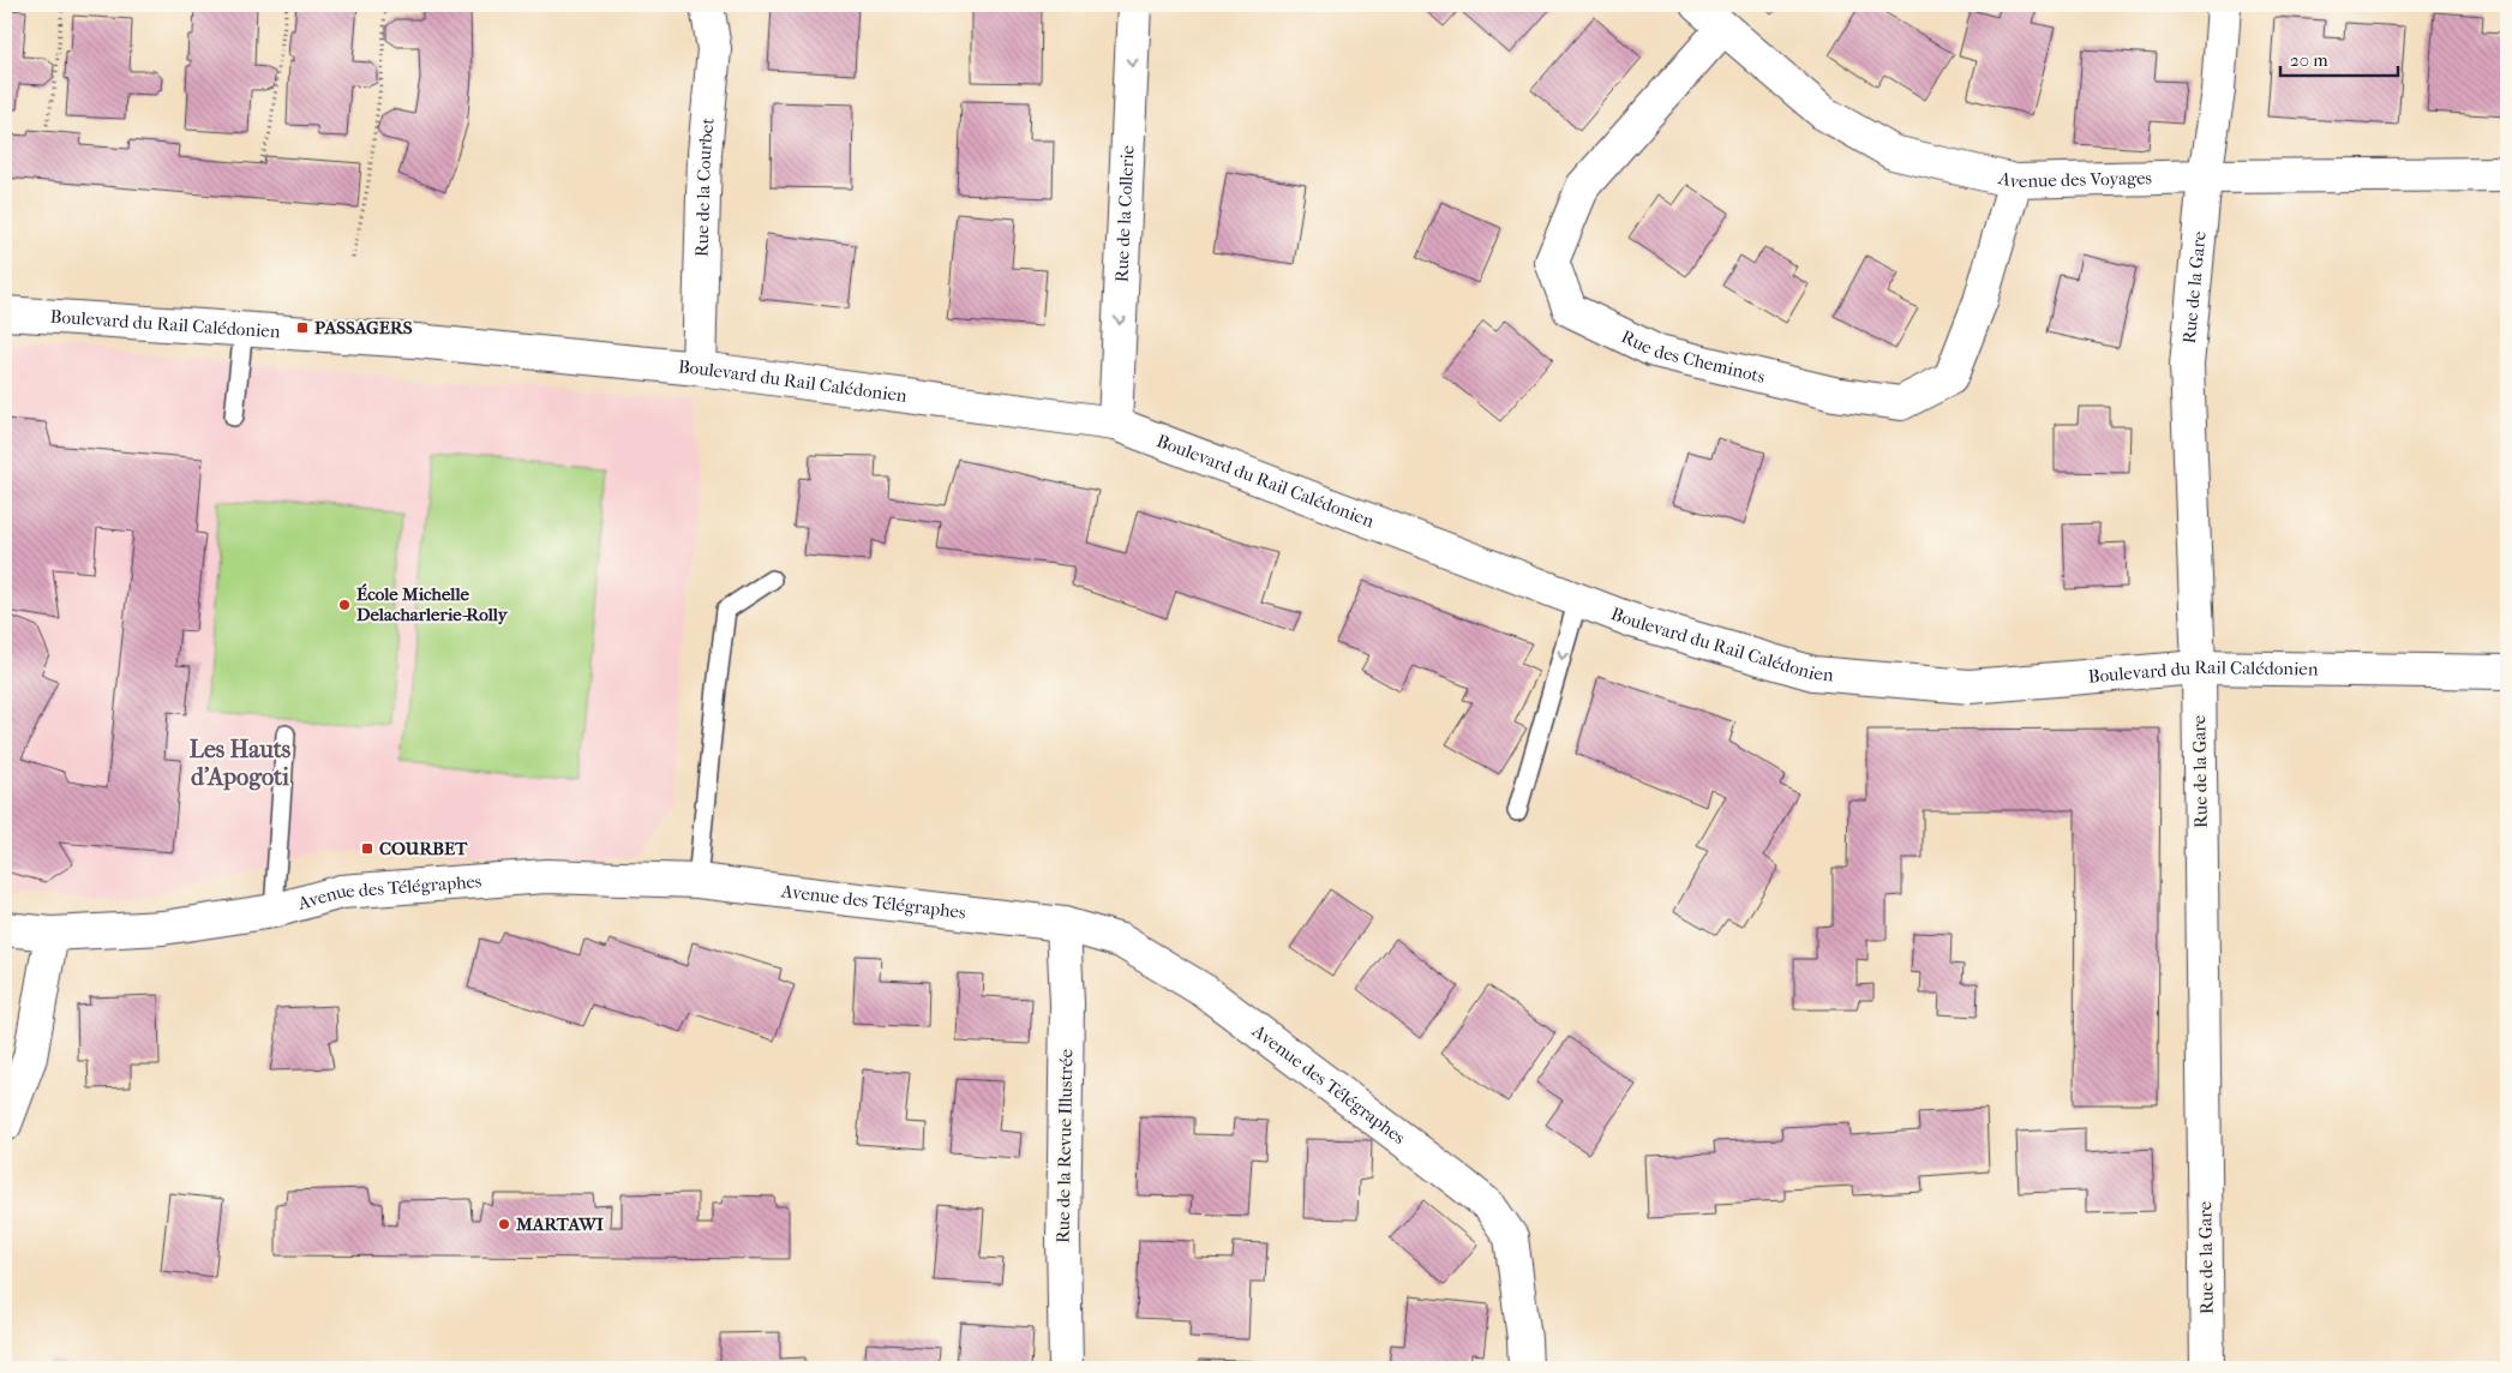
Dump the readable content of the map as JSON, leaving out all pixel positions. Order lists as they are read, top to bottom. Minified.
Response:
{"streets":{"street":["Avenue des Voyages","Rue de la Courbet","Rue de la Collerie","Rue de la Gare","Boulevard du Rail Calédonien","Rue des Cheminots","Avenue des Télégraphes","Rue de la Revue Illustrée"]},"crossings":[["Avenue des Voyages","Rue de la Gare"],["Avenue des Voyages","Rue des Cheminots"],["Rue de la Courbet","Boulevard du Rail Calédonien"],["Rue de la Collerie","Boulevard du Rail Calédonien"],["Rue de la Gare","Boulevard du Rail Calédonien"],["Avenue des Télégraphes","Rue de la Revue Illustrée"]],"one_way":["Rue de la Collerie"],"districts":["Les Hauts d'Apogoti"],"places":{"transit":["PASSAGERS","COURBET"],"other":["École Michelle Delacharlerie-Rolly","MARTAWI"]},"scale_bar":"20 m"}
